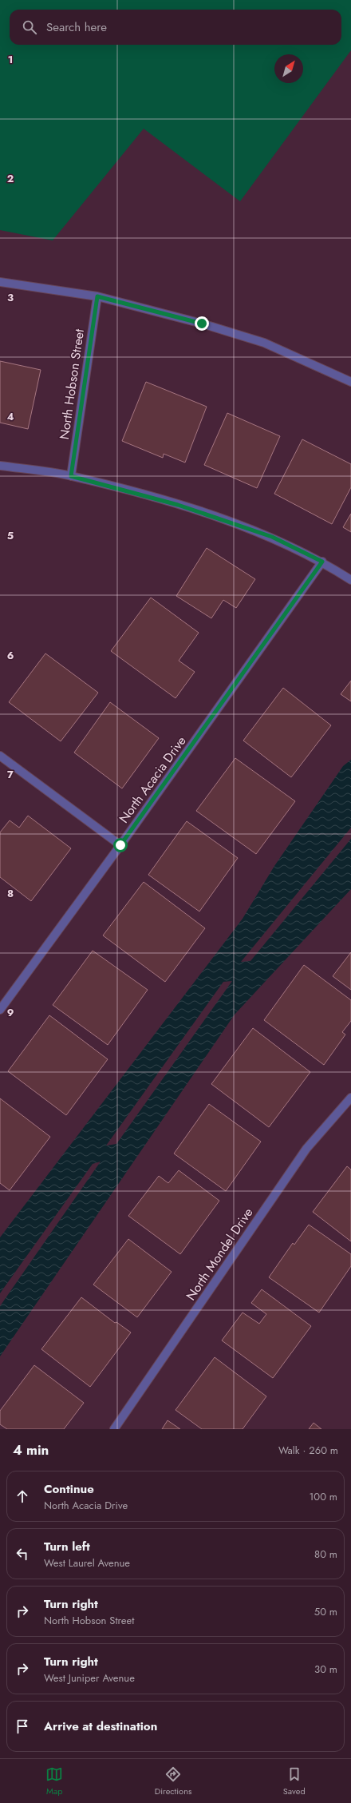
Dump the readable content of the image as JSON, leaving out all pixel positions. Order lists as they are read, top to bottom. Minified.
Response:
{"streets":{"street":["North Hobson Street","North Acacia Drive","North Mondel Drive"]},"north":"top right","page":{"search":"Search here","heading":["4 min","Walk · 260 m"],"list":[["Continue","North Acacia Drive","100 m"],["Turn left","West Laurel Avenue","80 m"],["Turn right","North Hobson Street","50 m"],["Turn right","West Juniper Avenue","30 m"],"Arrive at destination"],"nav":["Map","Directions","Saved"]},"grid":{"rows":["1","2","3","4","5","6","7","8","9"]}}
